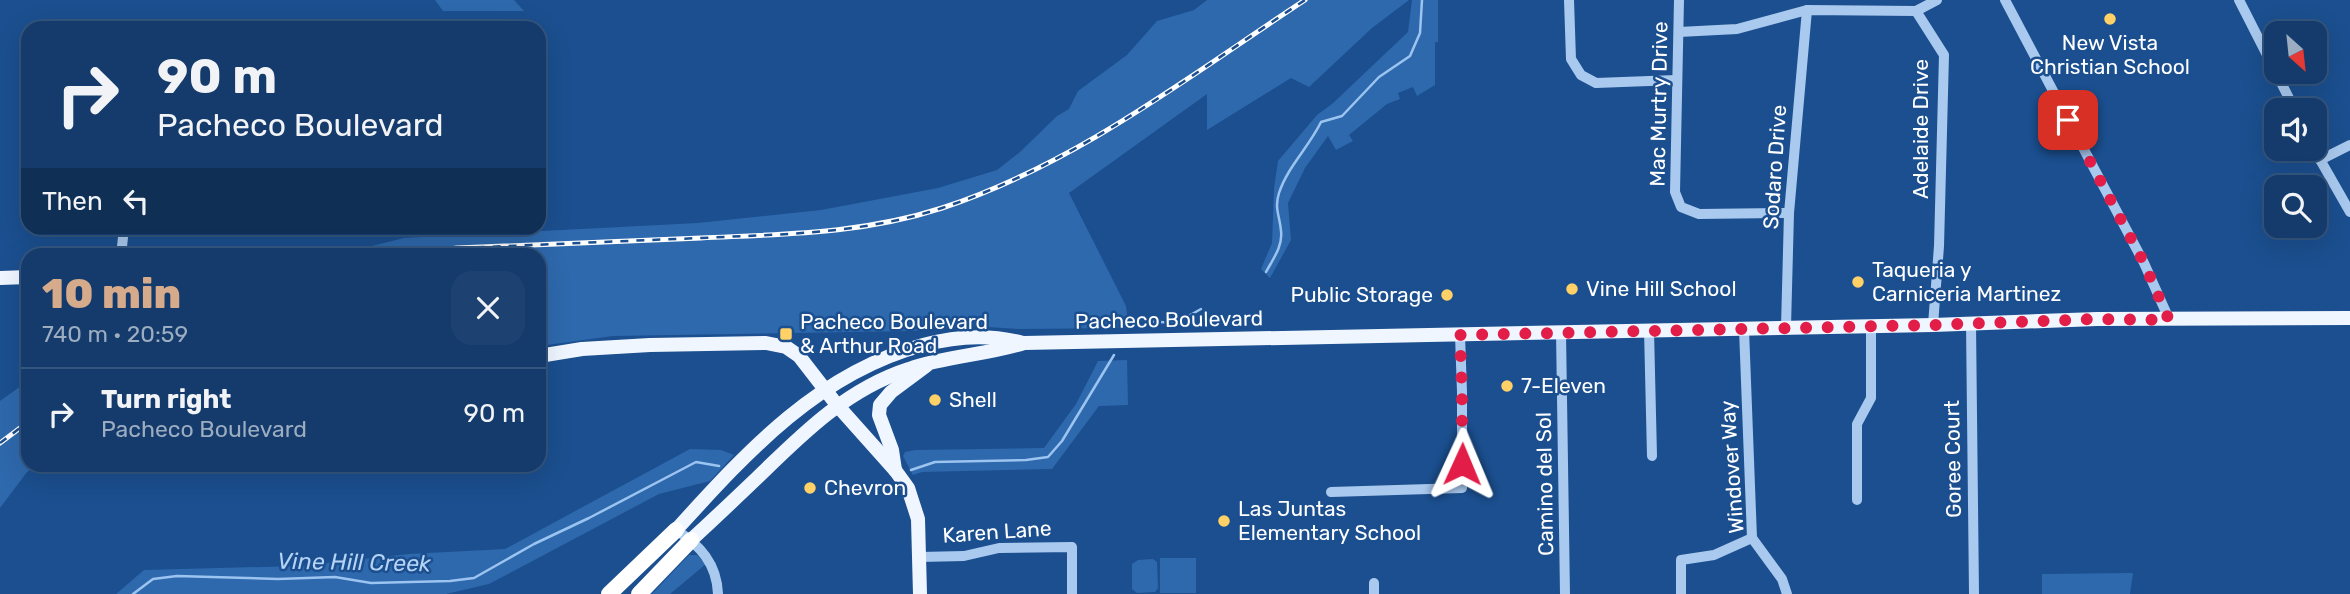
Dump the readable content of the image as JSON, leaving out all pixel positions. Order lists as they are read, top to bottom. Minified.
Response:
{"streets":{"main road":["Pacheco Boulevard"],"street":["Mac Murtry Drive","Adelaide Drive","Sodaro Drive","Goree Court","Windover Way","Camino del Sol","Karen Lane"]},"crossings":[["Mac Murtry Drive","Sodaro Drive"],["Adelaide Drive","Pacheco Boulevard"],["Sodaro Drive","Pacheco Boulevard"],["Pacheco Boulevard","Goree Court"],["Pacheco Boulevard","Windover Way"],["Pacheco Boulevard","Camino del Sol"]],"water":["Vine Hill Creek"],"places":{"other":["New Vista Christian School","Taqueria y Carniceria Martinez","Vine Hill School","Public Storage","7-Eleven","Shell","Chevron","Las Juntas Elementary School"],"transit":["Pacheco Boulevard & Arthur Road"]},"north":"bottom right","page":{"turn":["90 m","Pacheco Boulevard"],"then":"Then","heading":["10 min","740 m · 20:59"],"list":[{"name":"Turn right","note":"Pacheco Boulevard","value":"90 m"}]}}
